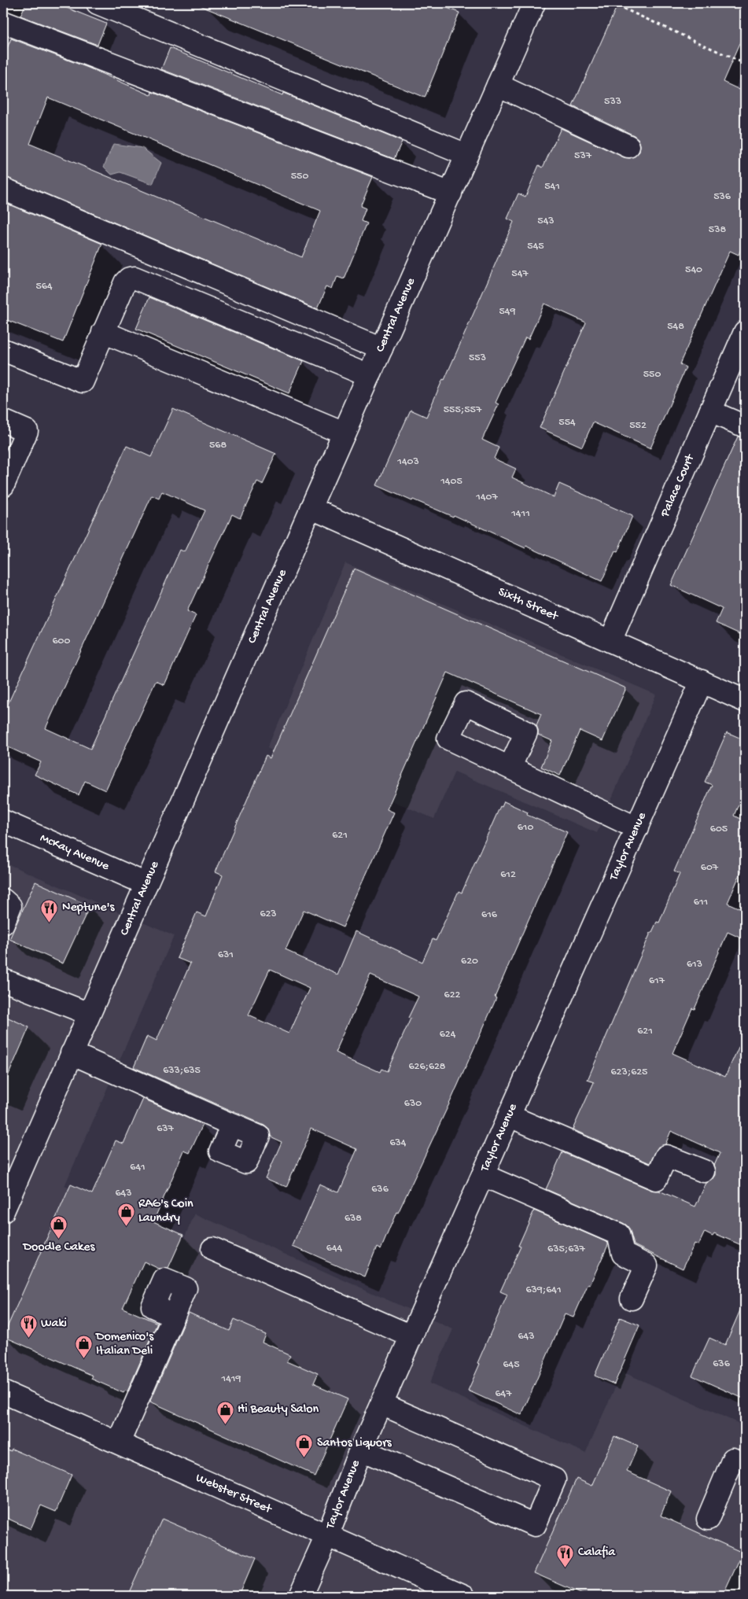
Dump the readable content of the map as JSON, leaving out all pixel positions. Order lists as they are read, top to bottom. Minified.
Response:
{"streets":{"street":["Central Avenue","Palace Court","Sixth Street","Taylor Avenue","McKay Avenue","Webster Street"]},"crossings":[["Central Avenue","Sixth Street"],["Central Avenue","McKay Avenue"],["Palace Court","Sixth Street"],["Sixth Street","Taylor Avenue"],["Taylor Avenue","Webster Street"]],"places":{"restaurant":["Neptune's","Waki","Calafia"],"shop":["RAG's Coin Laundry","Doodle Cakes","Domenico's Italian Deli","Hi Beauty Salon","Santos Liquors"]},"house_numbers":["533","537","550","541","536","543","538","545","540","547","564","549","548","553","550","555;557","554","552","568","1403","1405","1407","1411","600","610","605","621","607","612","611","623","616","631","620","613","617","622","621","624","626;628","633;635","623;625","630","637","634","641","636","643","638","644","635;637","639;641","643","636","645","1419","647"]}
